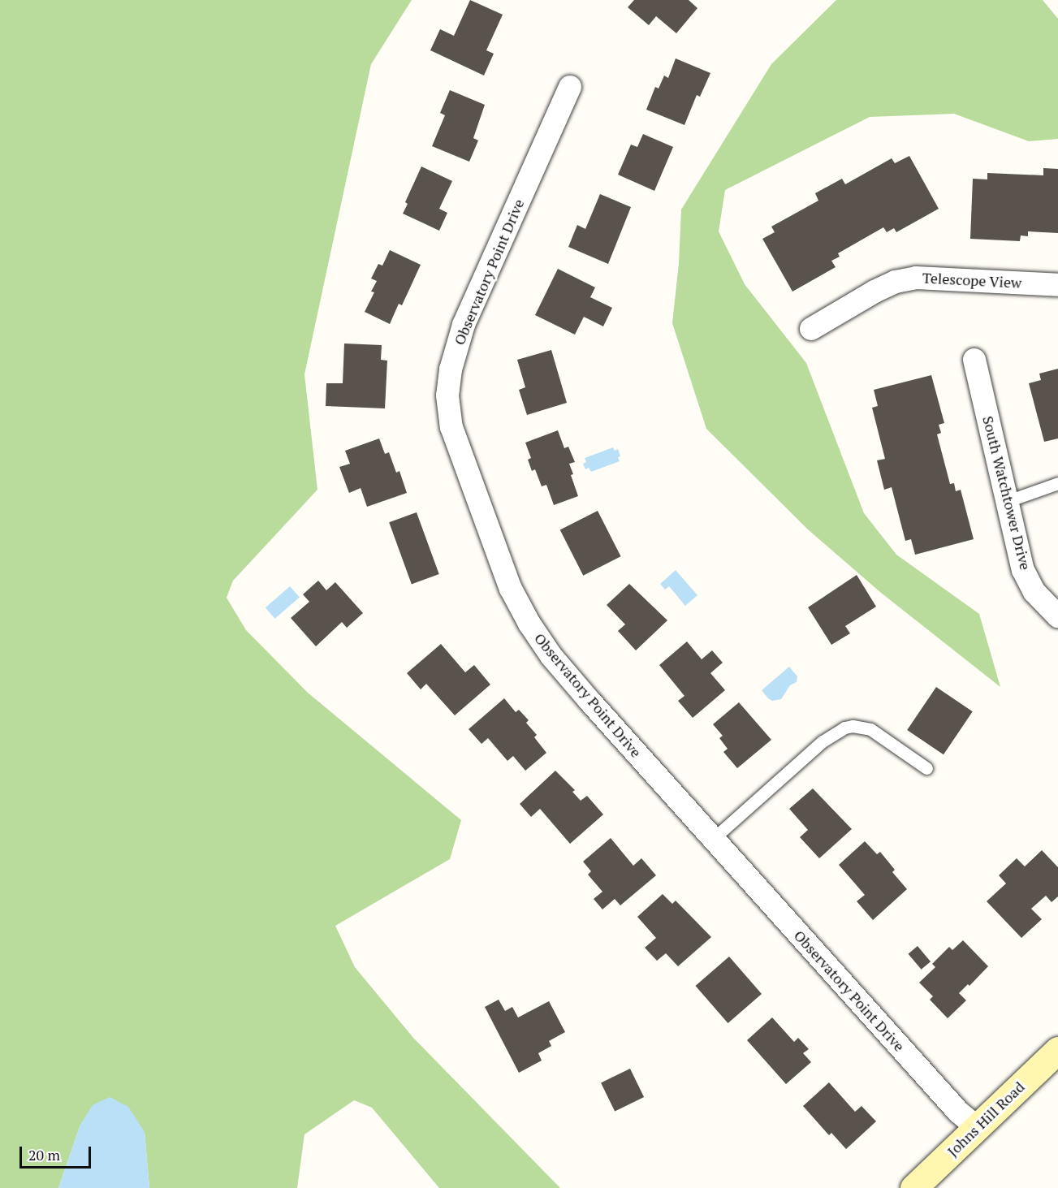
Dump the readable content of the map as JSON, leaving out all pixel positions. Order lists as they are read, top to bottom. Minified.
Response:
{"streets":{"main road":["Johns Hill Road"],"street":["Observatory Point Drive","Telescope View","South Watchtower Drive"]},"crossings":[["Observatory Point Drive","Johns Hill Road"]],"scale_bar":"20 m"}
